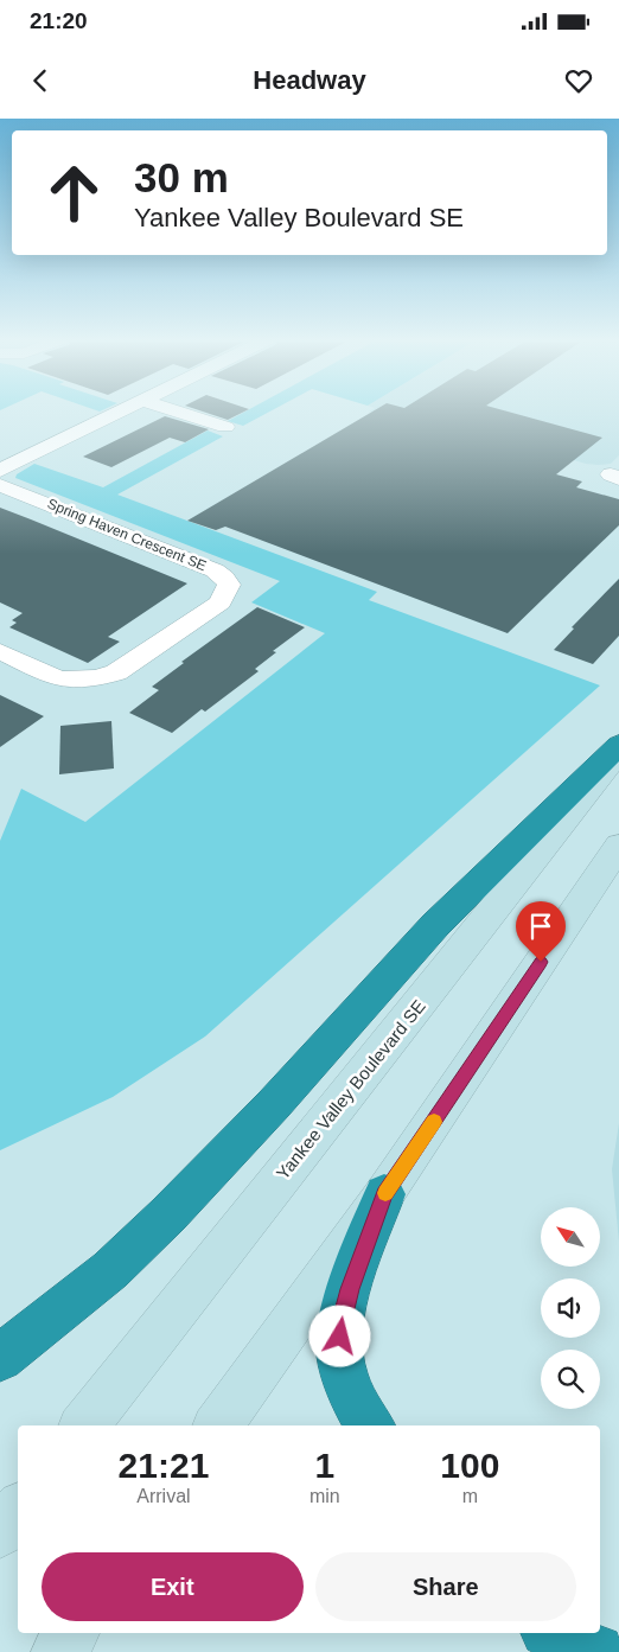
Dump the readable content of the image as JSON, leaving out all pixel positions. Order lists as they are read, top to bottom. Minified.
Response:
{"streets":{"main road":["Yankee Valley Boulevard SE"],"street":["Spring Haven Crescent SE"]},"north":"top left","page":{"status":"21:20","header":"Headway","turn":["30 m","Yankee Valley Boulevard SE"],"eta":["21:21","Arrival","1","min","100","m"],"buttons":["Exit","Share"]}}
